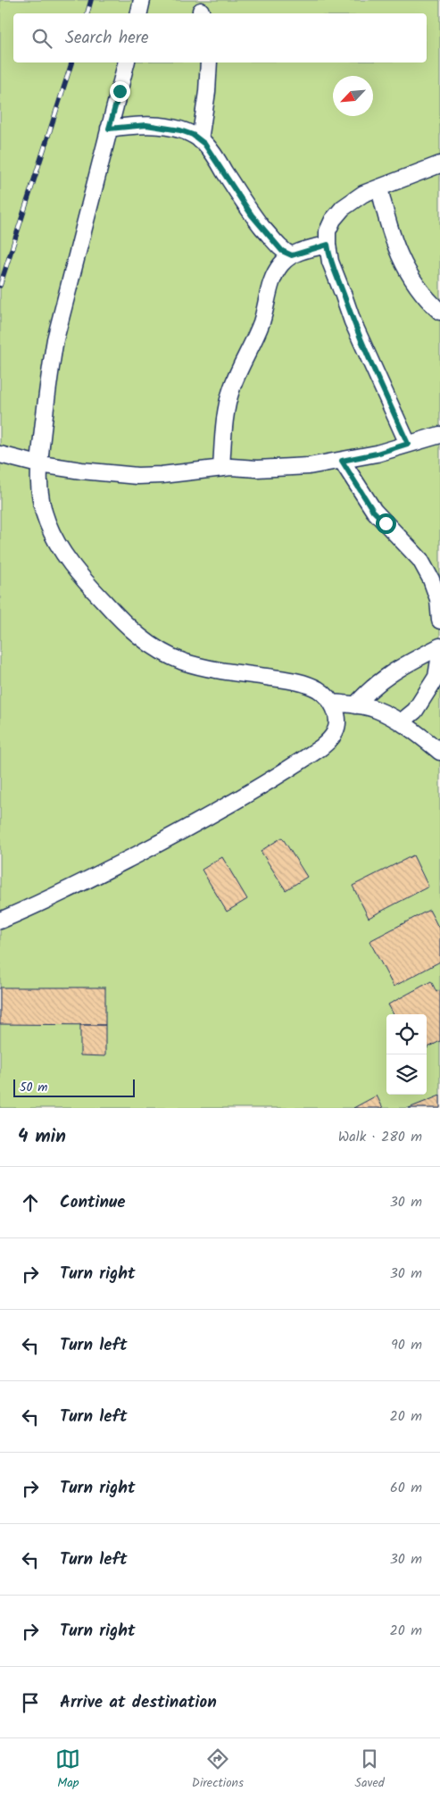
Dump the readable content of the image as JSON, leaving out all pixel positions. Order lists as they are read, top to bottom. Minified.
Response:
{"scale_bar":"50 m","north":"bottom left","page":{"search":"Search here","scale":"50 m","heading":["4 min","Walk · 280 m"],"list":[["Continue","30 m"],["Turn right","30 m"],["Turn left","90 m"],["Turn left","20 m"],["Turn right","60 m"],["Turn left","30 m"],["Turn right","20 m"],"Arrive at destination"],"nav":["Map","Directions","Saved"]}}
